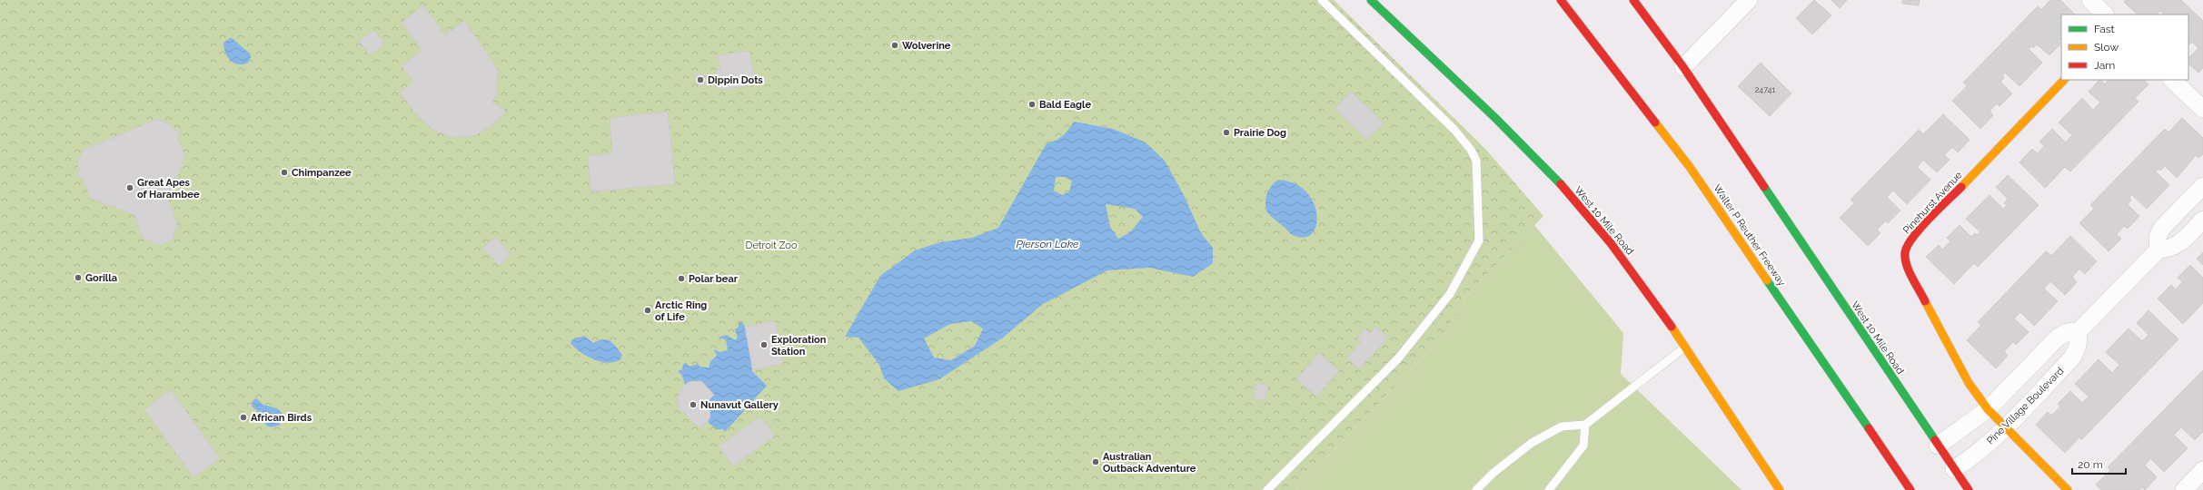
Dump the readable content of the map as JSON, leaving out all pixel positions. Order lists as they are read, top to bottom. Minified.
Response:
{"streets":{"main road":["Pinehurst Avenue","West 10 Mile Road","Walter P Reuther Freeway"],"street":["Pine Village Boulevard"]},"crossings":[["Pinehurst Avenue","Pine Village Boulevard"],["West 10 Mile Road","Pine Village Boulevard"]],"water":["Pierson Lake"],"parks":["Detroit Zoo"],"places":["Wolverine","Dippin Dots","Bald Eagle","Prairie Dog","Chimpanzee","Great Apes of Harambee","Gorilla","Polar bear","Arctic Ring of Life","Exploration Station","Nunavut Gallery","African Birds","Australian Outback Adventure"],"house_numbers":["24741"],"legend":["Fast","Slow","Jam"],"scale_bar":"20 m"}
